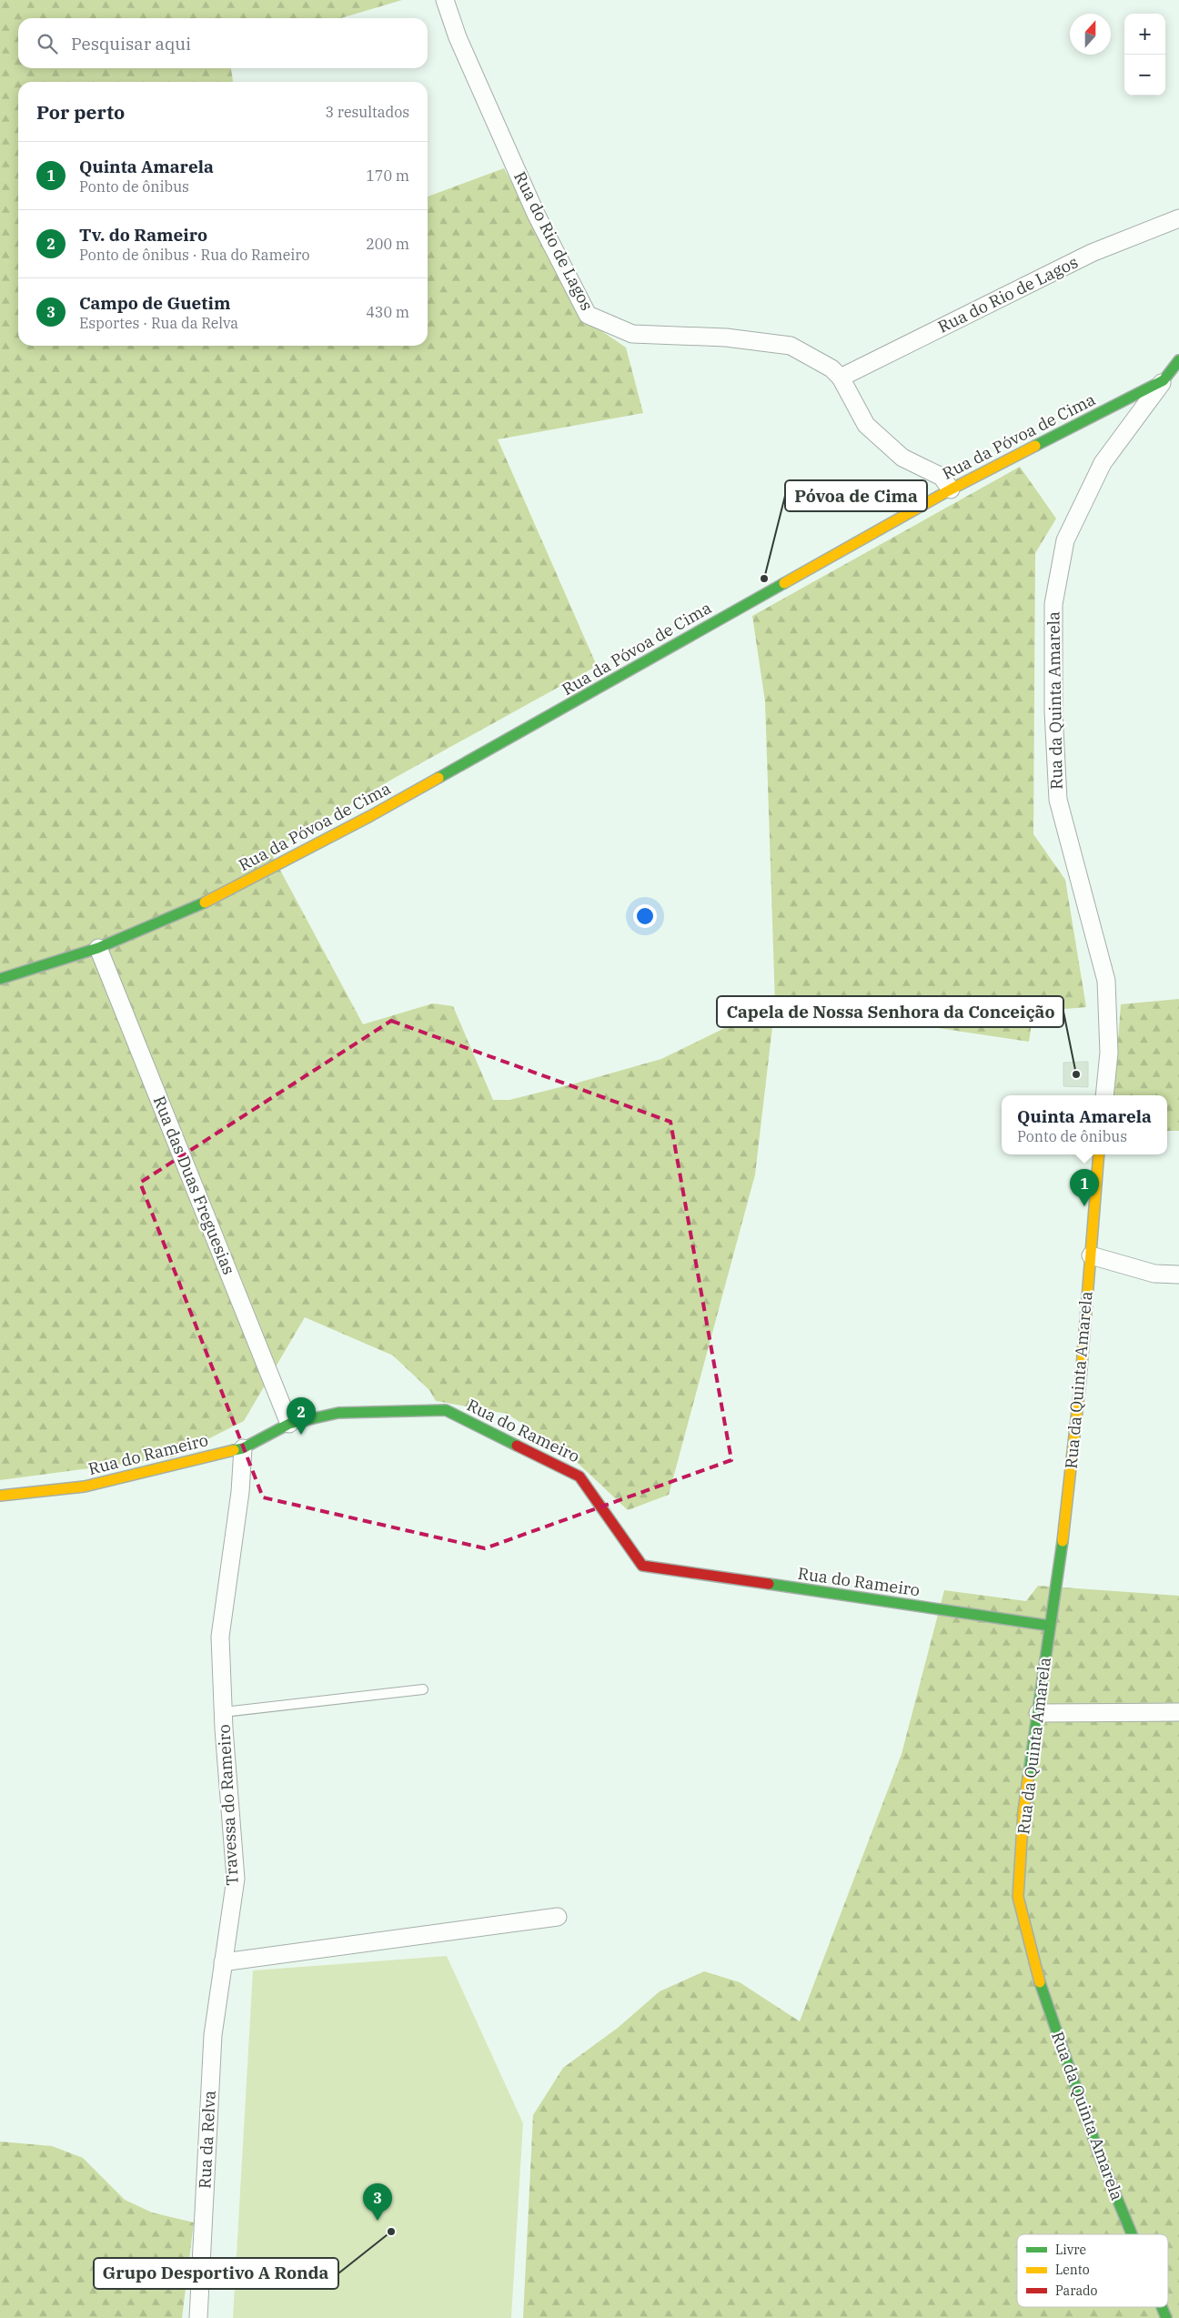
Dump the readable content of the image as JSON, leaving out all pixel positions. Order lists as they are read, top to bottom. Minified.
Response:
{"streets":{"street":["Rua do Rio de Lagos","Rua da Póvoa de Cima","Rua da Quinta Amarela","Rua das Duas Freguesias","Rua do Rameiro","Travessa do Rameiro","Rua da Relva"]},"crossings":[["Rua do Rio de Lagos","Rua da Póvoa de Cima"],["Rua da Póvoa de Cima","Rua da Quinta Amarela"],["Rua da Póvoa de Cima","Rua das Duas Freguesias"],["Rua da Quinta Amarela","Rua do Rameiro"],["Rua das Duas Freguesias","Rua do Rameiro"],["Rua do Rameiro","Travessa do Rameiro"],["Travessa do Rameiro","Rua da Relva"]],"places":["Póvoa de Cima","Capela de Nossa Senhora da Conceição","Grupo Desportivo A Ronda"],"legend":["Livre","Lento","Parado"],"north":"top","page":{"map_buttons":["+","−"],"search":"Pesquisar aqui","heading":["Por perto","3 resultados"],"list":[{"mark":"1","name":"Quinta Amarela","note":"Ponto de ônibus","value":"170 m"},{"mark":"2","name":"Tv. do Rameiro","note":"Ponto de ônibus · Rua do Rameiro","value":"200 m"},{"mark":"3","name":"Campo de Guetim","note":"Esportes · Rua da Relva","value":"430 m"}],"popup":["Quinta Amarela","Ponto de ônibus"],"pins":["1","2","3"]}}
